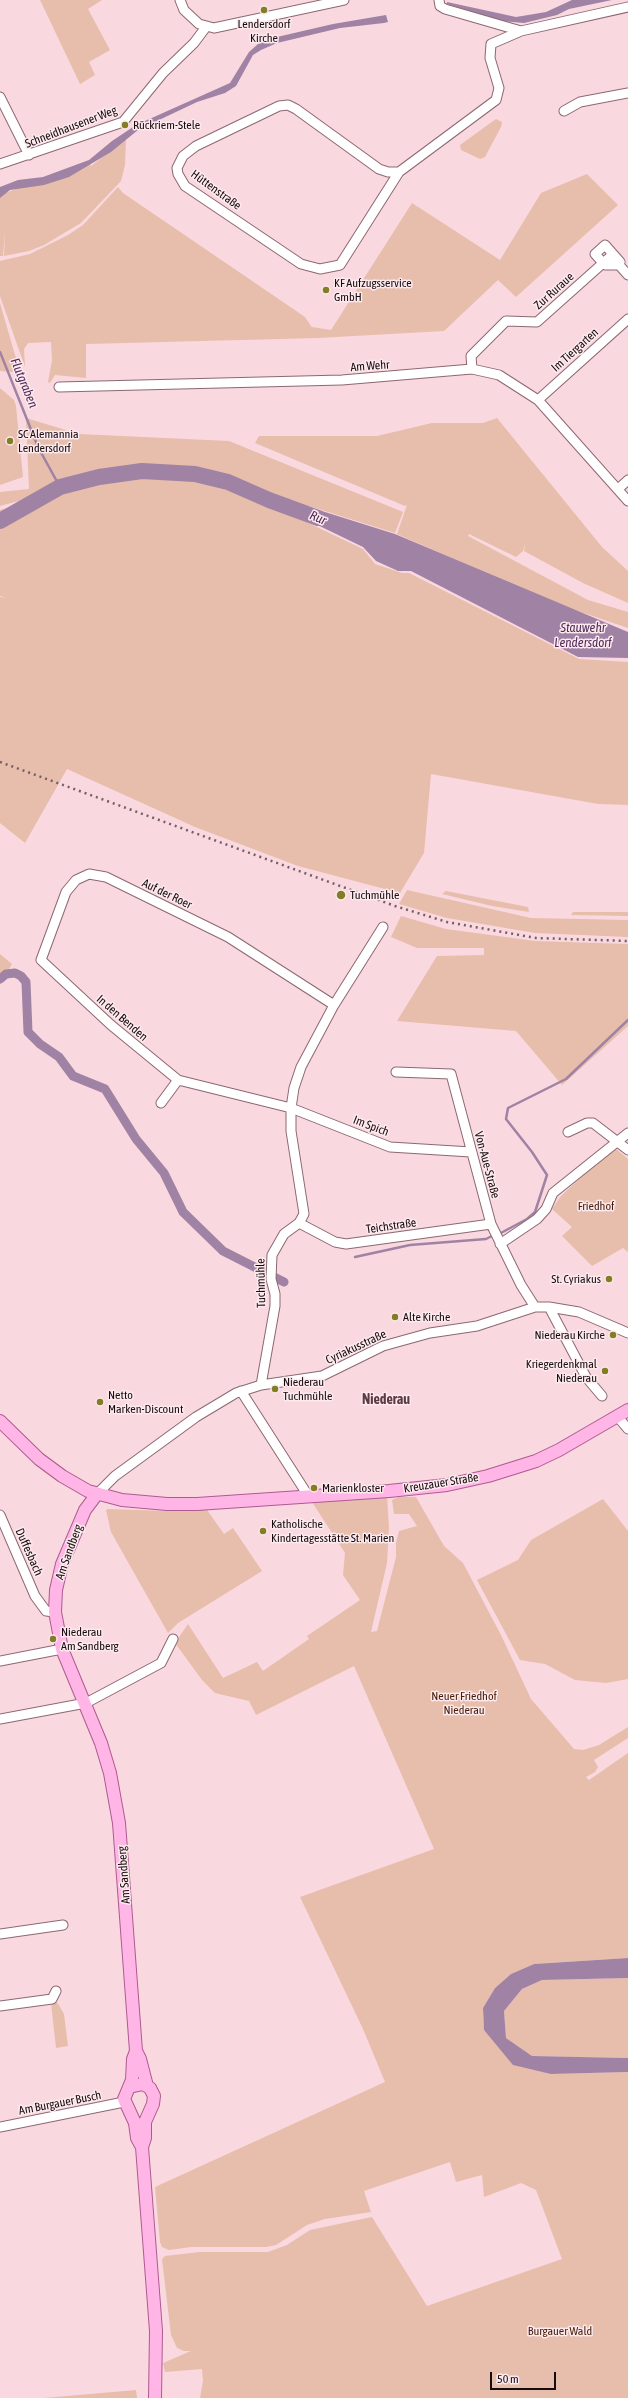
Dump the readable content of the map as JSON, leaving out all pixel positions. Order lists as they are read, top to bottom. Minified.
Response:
{"streets":{"main road":["Kreuzauer Straße","Am Sandberg"],"street":["Schneidhausener Weg","Hüttenstraße","Zur Ruraue","Im Tiergarten","Am Wehr","Auf der Roer","In den Benden","Im Spich","Von-Aue-Straße","Teichstraße","Tuchmühle","Cyriakusstraße","Duffesbach","Am Burgauer Busch"]},"crossings":[["Zur Ruraue","Am Wehr"],["Im Tiergarten","Am Wehr"],["Auf der Roer","In den Benden"],["In den Benden","Im Spich"],["Im Spich","Von-Aue-Straße"],["Von-Aue-Straße","Teichstraße"],["Von-Aue-Straße","Cyriakusstraße"],["Teichstraße","Tuchmühle"],["Tuchmühle","Cyriakusstraße"],["Cyriakusstraße","Kreuzauer Straße"],["Cyriakusstraße","Am Sandberg"],["Kreuzauer Straße","Am Sandberg"],["Duffesbach","Am Sandberg"]],"districts":["Niederau"],"water":["Flutgraben","Rur","Stauwehr Lendersdorf"],"parks":["Friedhof","Neuer Friedhof Niederau","Burgauer Wald"],"places":["Lendersdorf Kirche","Rückriem-Stele","KF Aufzugsservice GmbH","SC Alemannia Lendersdorf","Tuchmühle","St. Cyriakus","Alte Kirche","Niederau Kirche","Kriegerdenkmal Niederau","Niederau Tuchmühle","Netto Marken-Discount","Marienkloster","Katholische Kindertagesstätte St. Marien","Niederau Am Sandberg"],"scale_bar":"50 m"}
